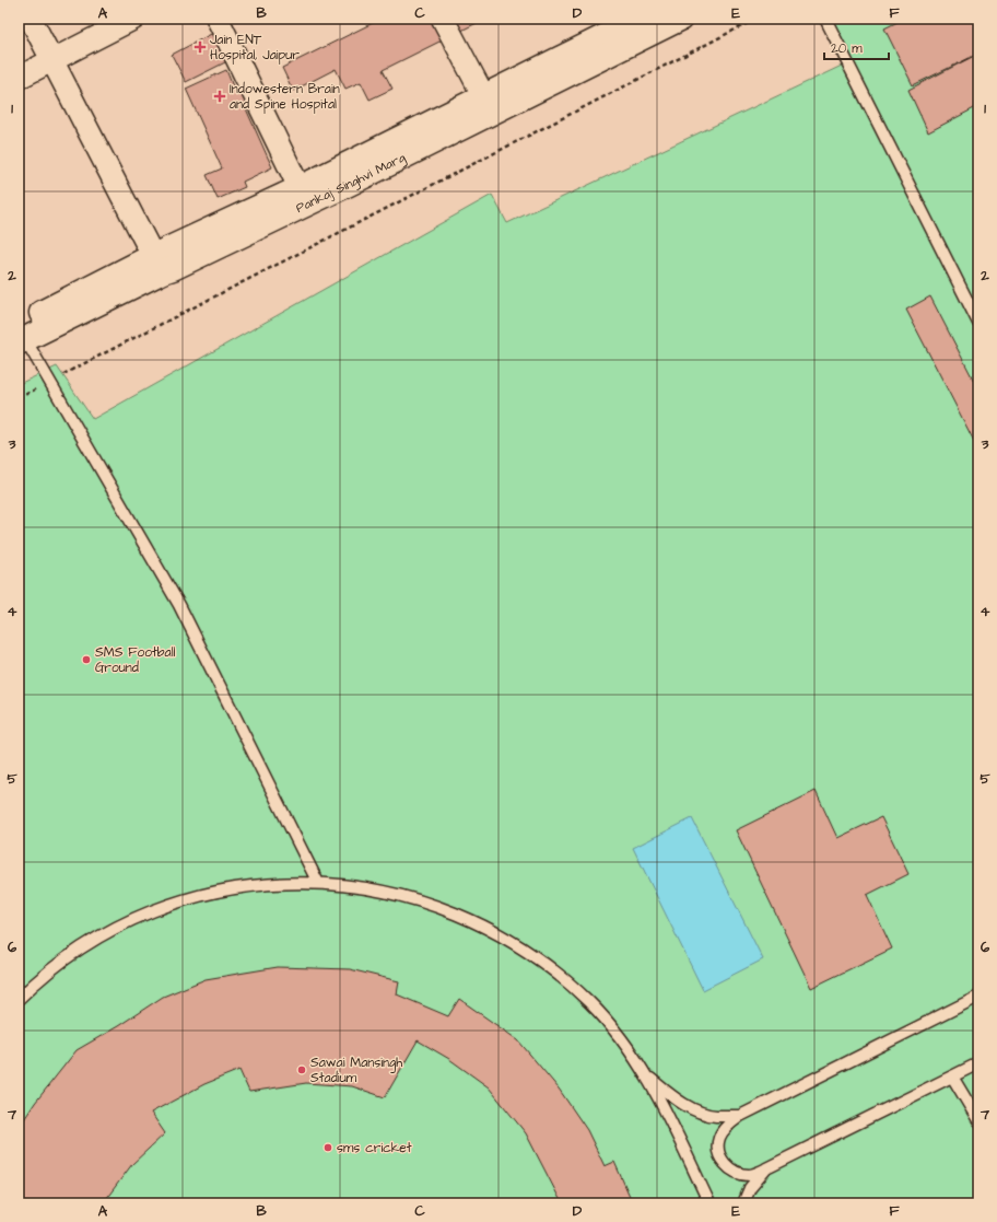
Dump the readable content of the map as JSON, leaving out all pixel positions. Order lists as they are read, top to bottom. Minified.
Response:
{"streets":{"street":["Pankaj Singhvi Marg"]},"places":{"health":["Jain ENT Hospital, Jaipur","Indowestern Brain and Spine Hospital"],"other":["SMS Football Ground","Sawai Mansingh Stadium","sms cricket"]},"scale_bar":"20 m","grid":{"columns":["A","B","C","D","E","F"],"rows":["1","2","3","4","5","6","7"]}}
